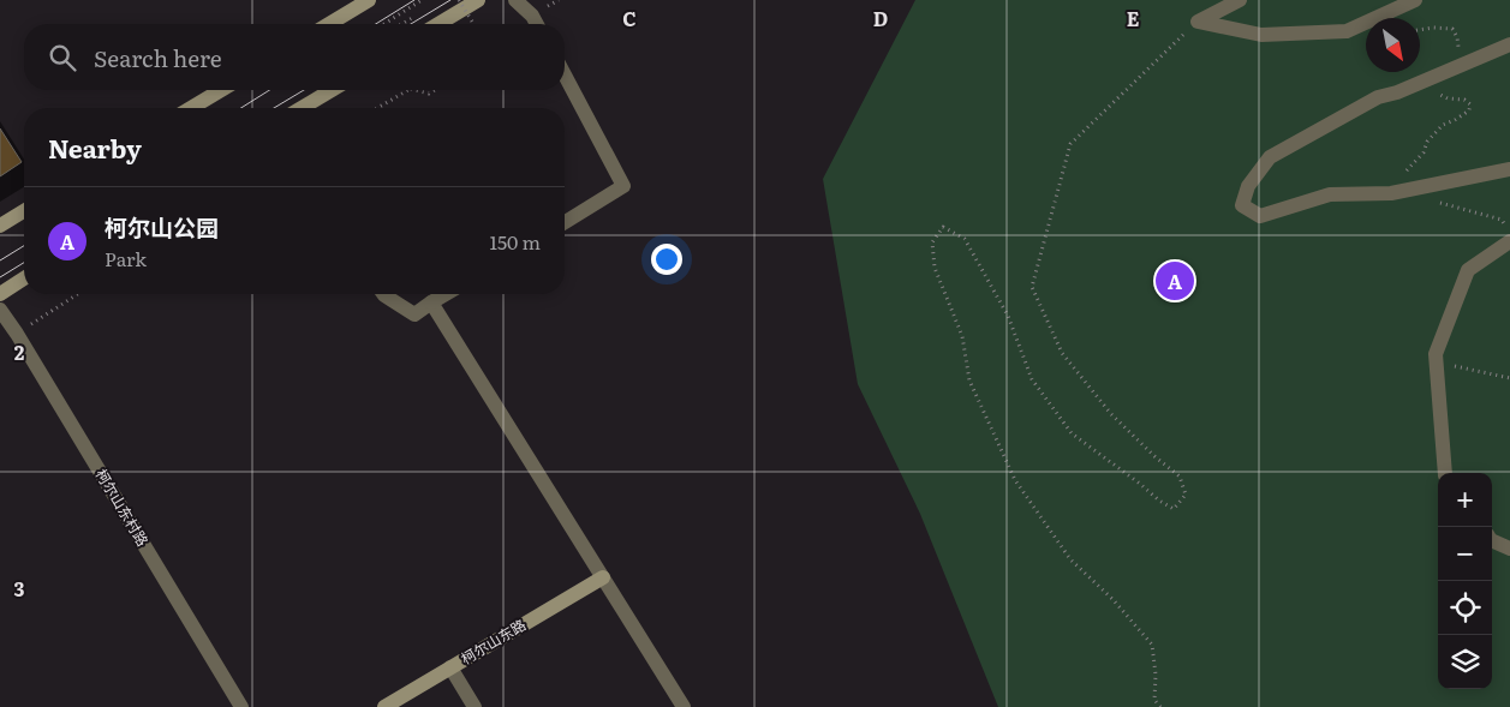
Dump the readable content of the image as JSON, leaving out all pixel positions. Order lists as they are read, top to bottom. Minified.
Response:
{"streets":{"main road":["柯尔山东路"],"street":["柯尔山东村路"]},"north":"bottom right","page":{"search":"Search here","heading":"Nearby","list":[{"mark":"A","name":"柯尔山公园","note":"Park","value":"150 m"}],"pins":"A","map_buttons":["+","−"]},"grid":{"columns":["C","D","E"],"rows":["2","3"]}}
